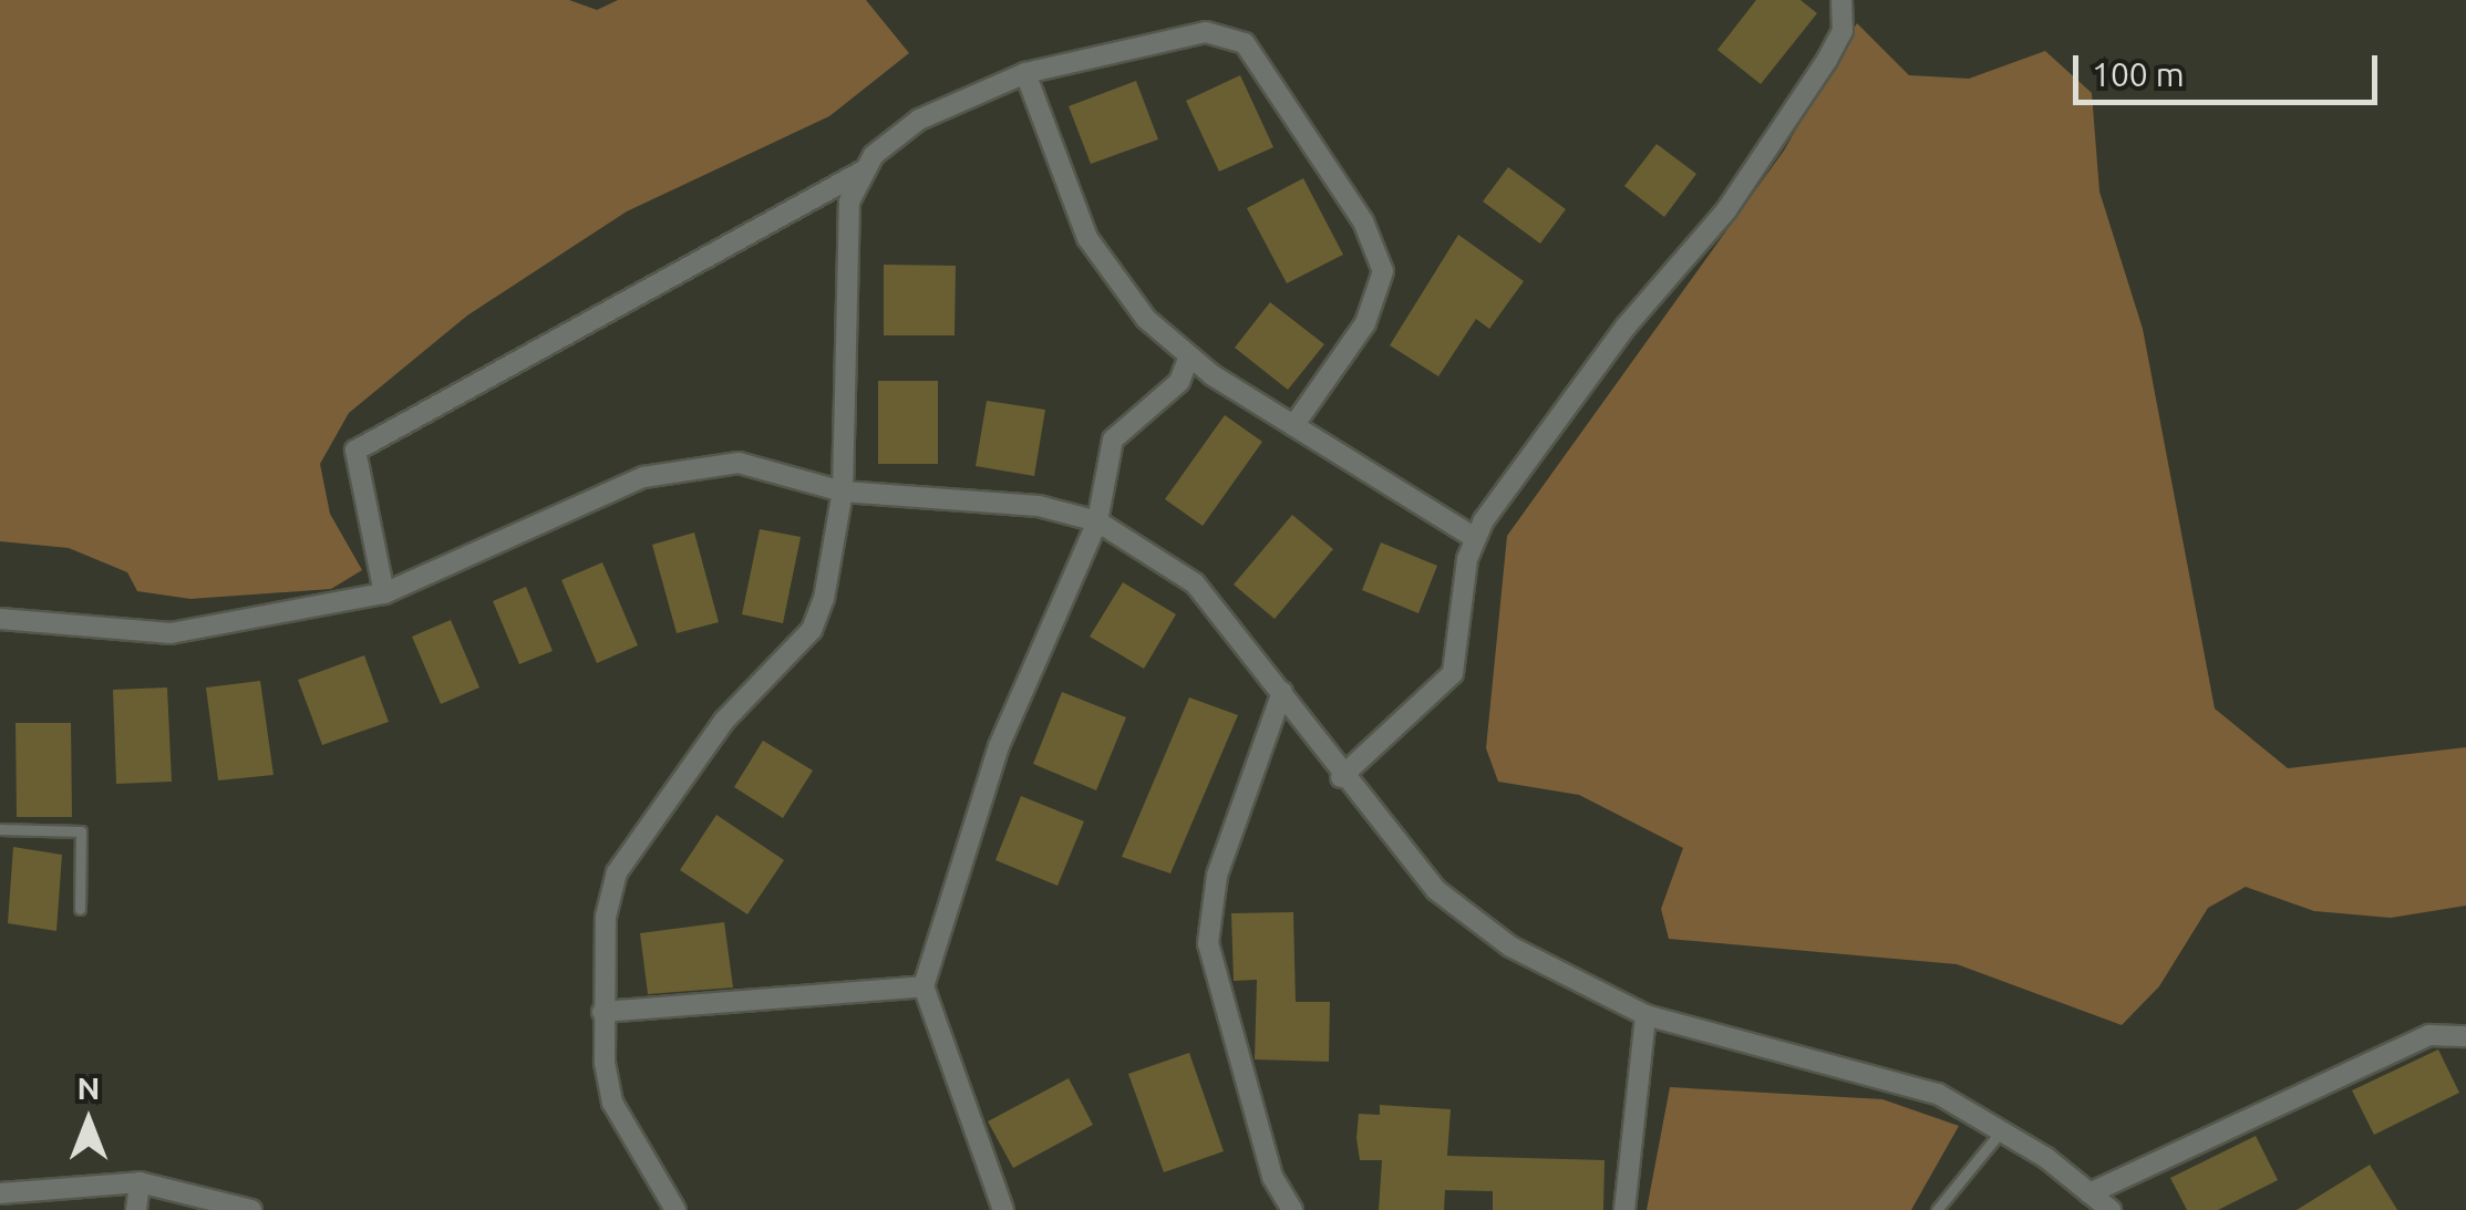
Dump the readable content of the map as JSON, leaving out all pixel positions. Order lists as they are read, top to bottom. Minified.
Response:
{"scale_bar":"100 m","north":"top"}
